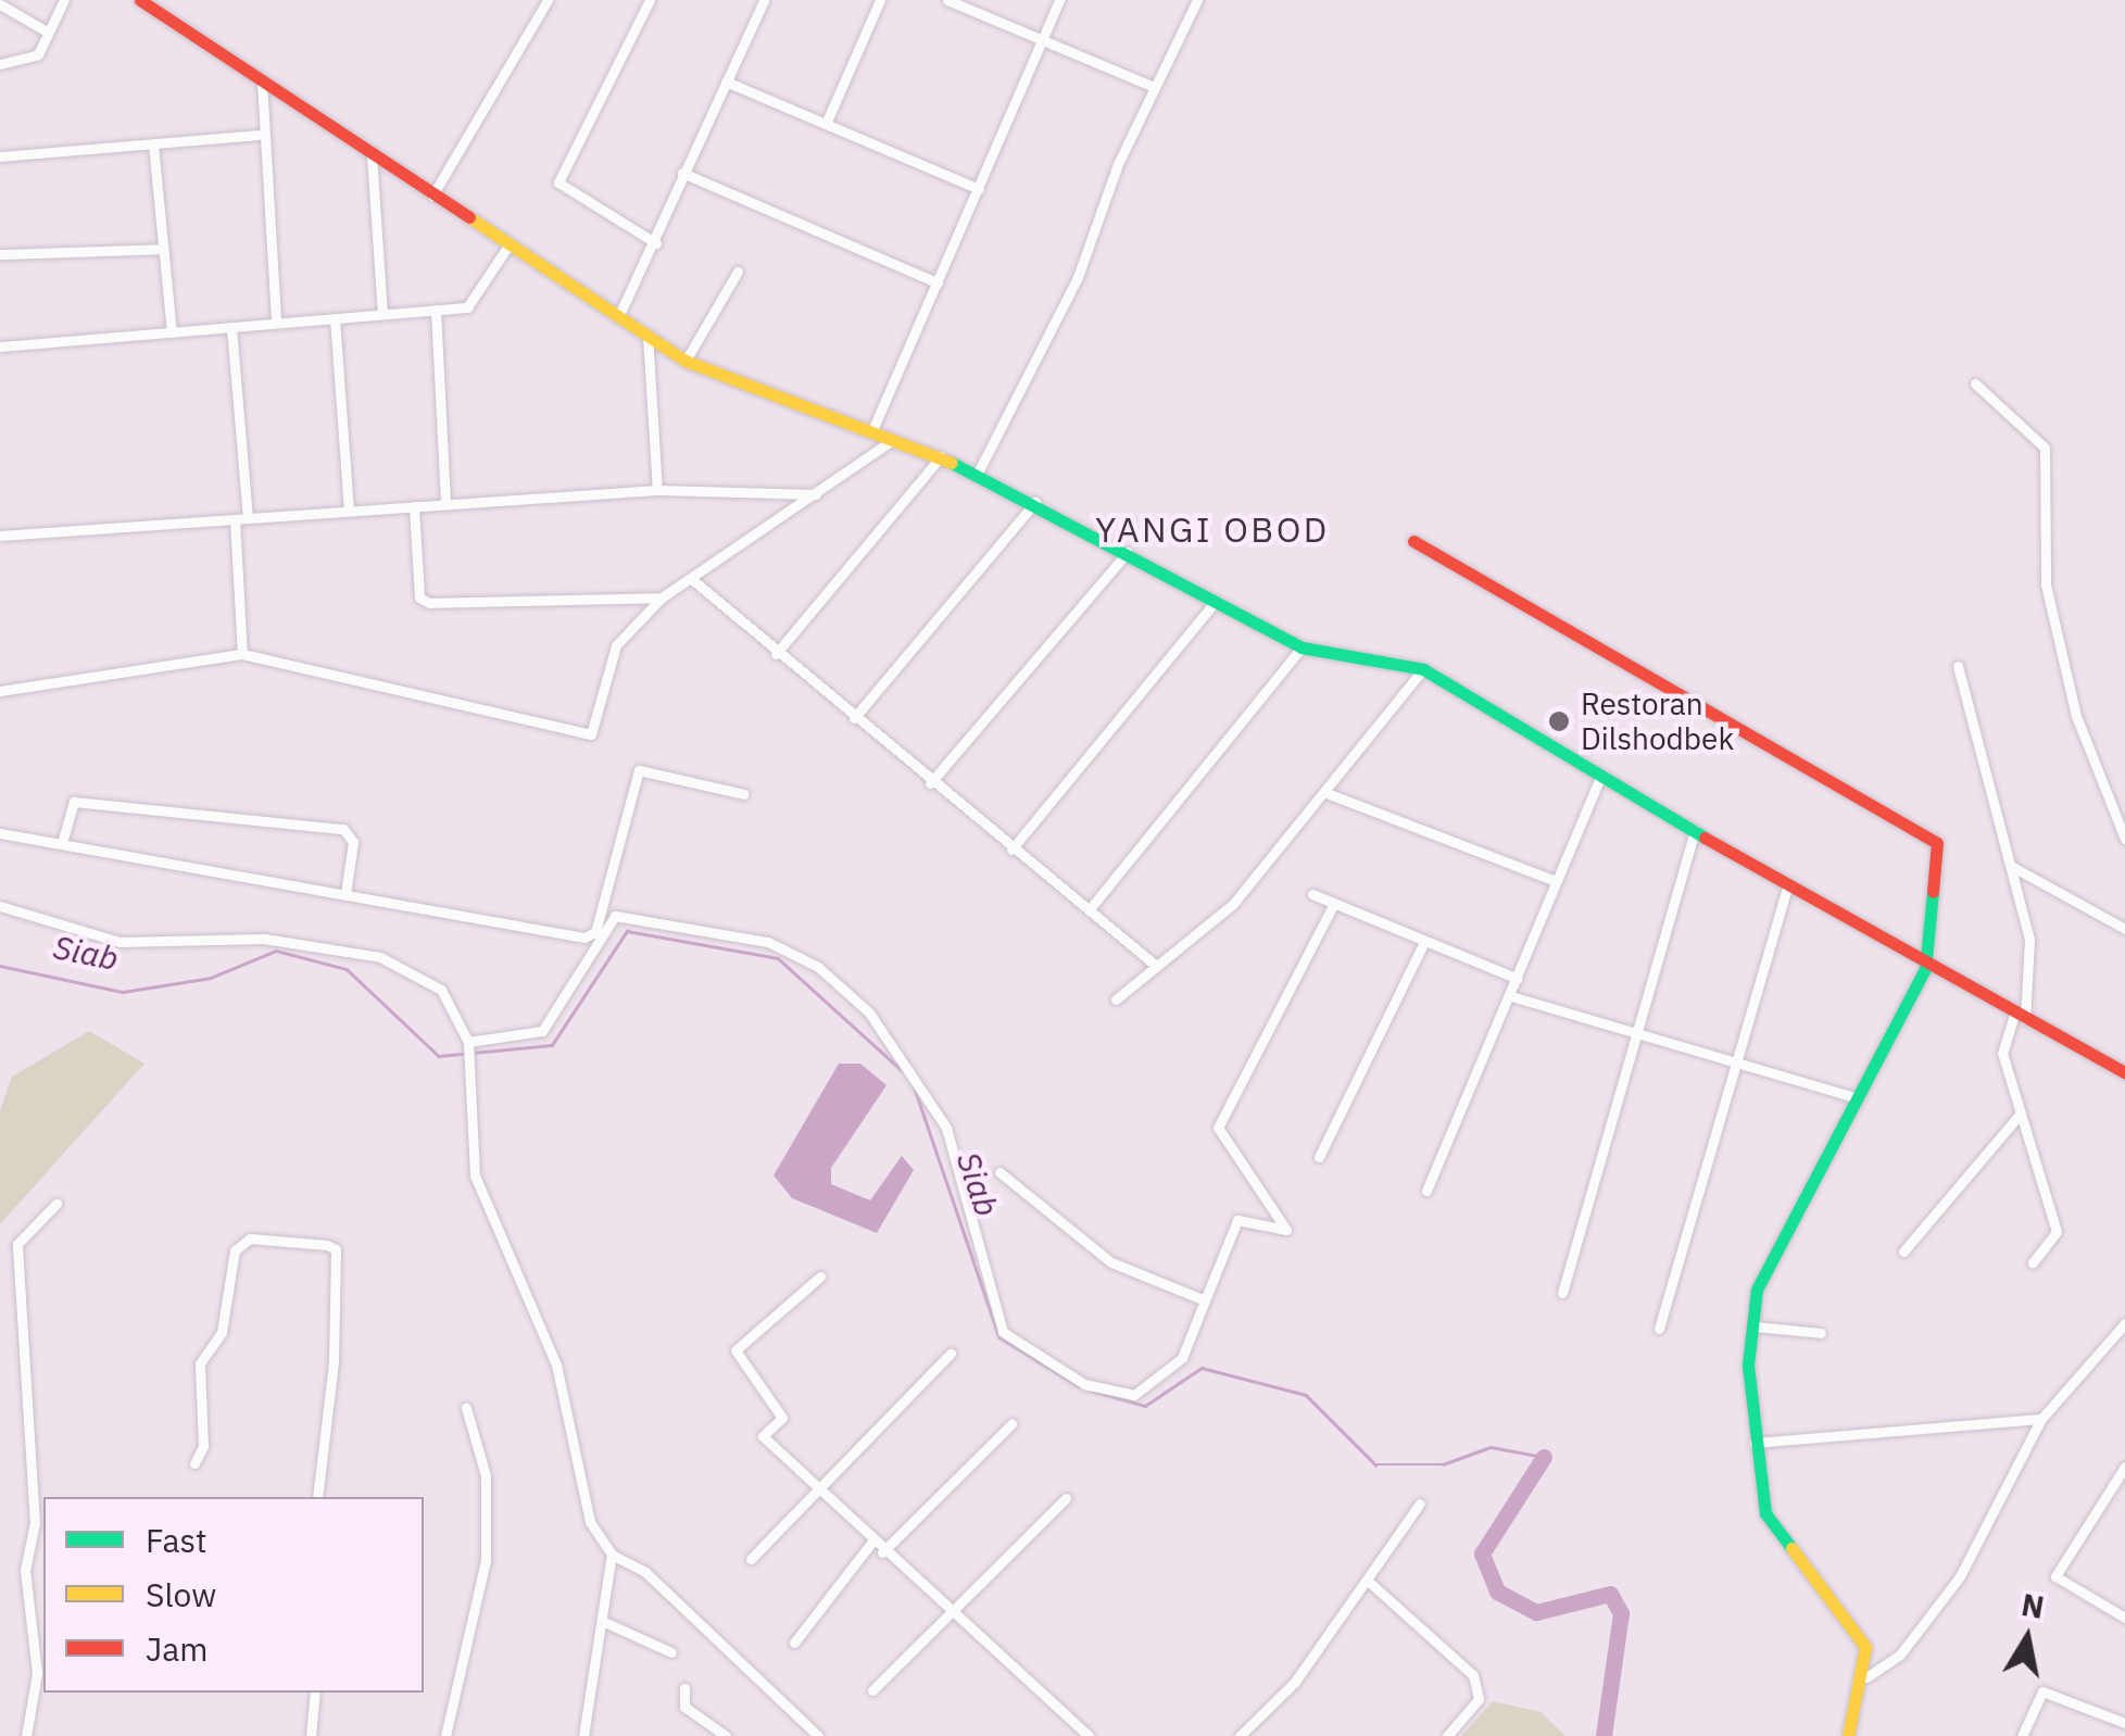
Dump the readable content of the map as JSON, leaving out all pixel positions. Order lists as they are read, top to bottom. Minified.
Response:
{"districts":["YANGI OBOD"],"water":["Siab"],"places":["Restoran Dilshodbek"],"legend":["Fast","Slow","Jam"],"north":"top"}
